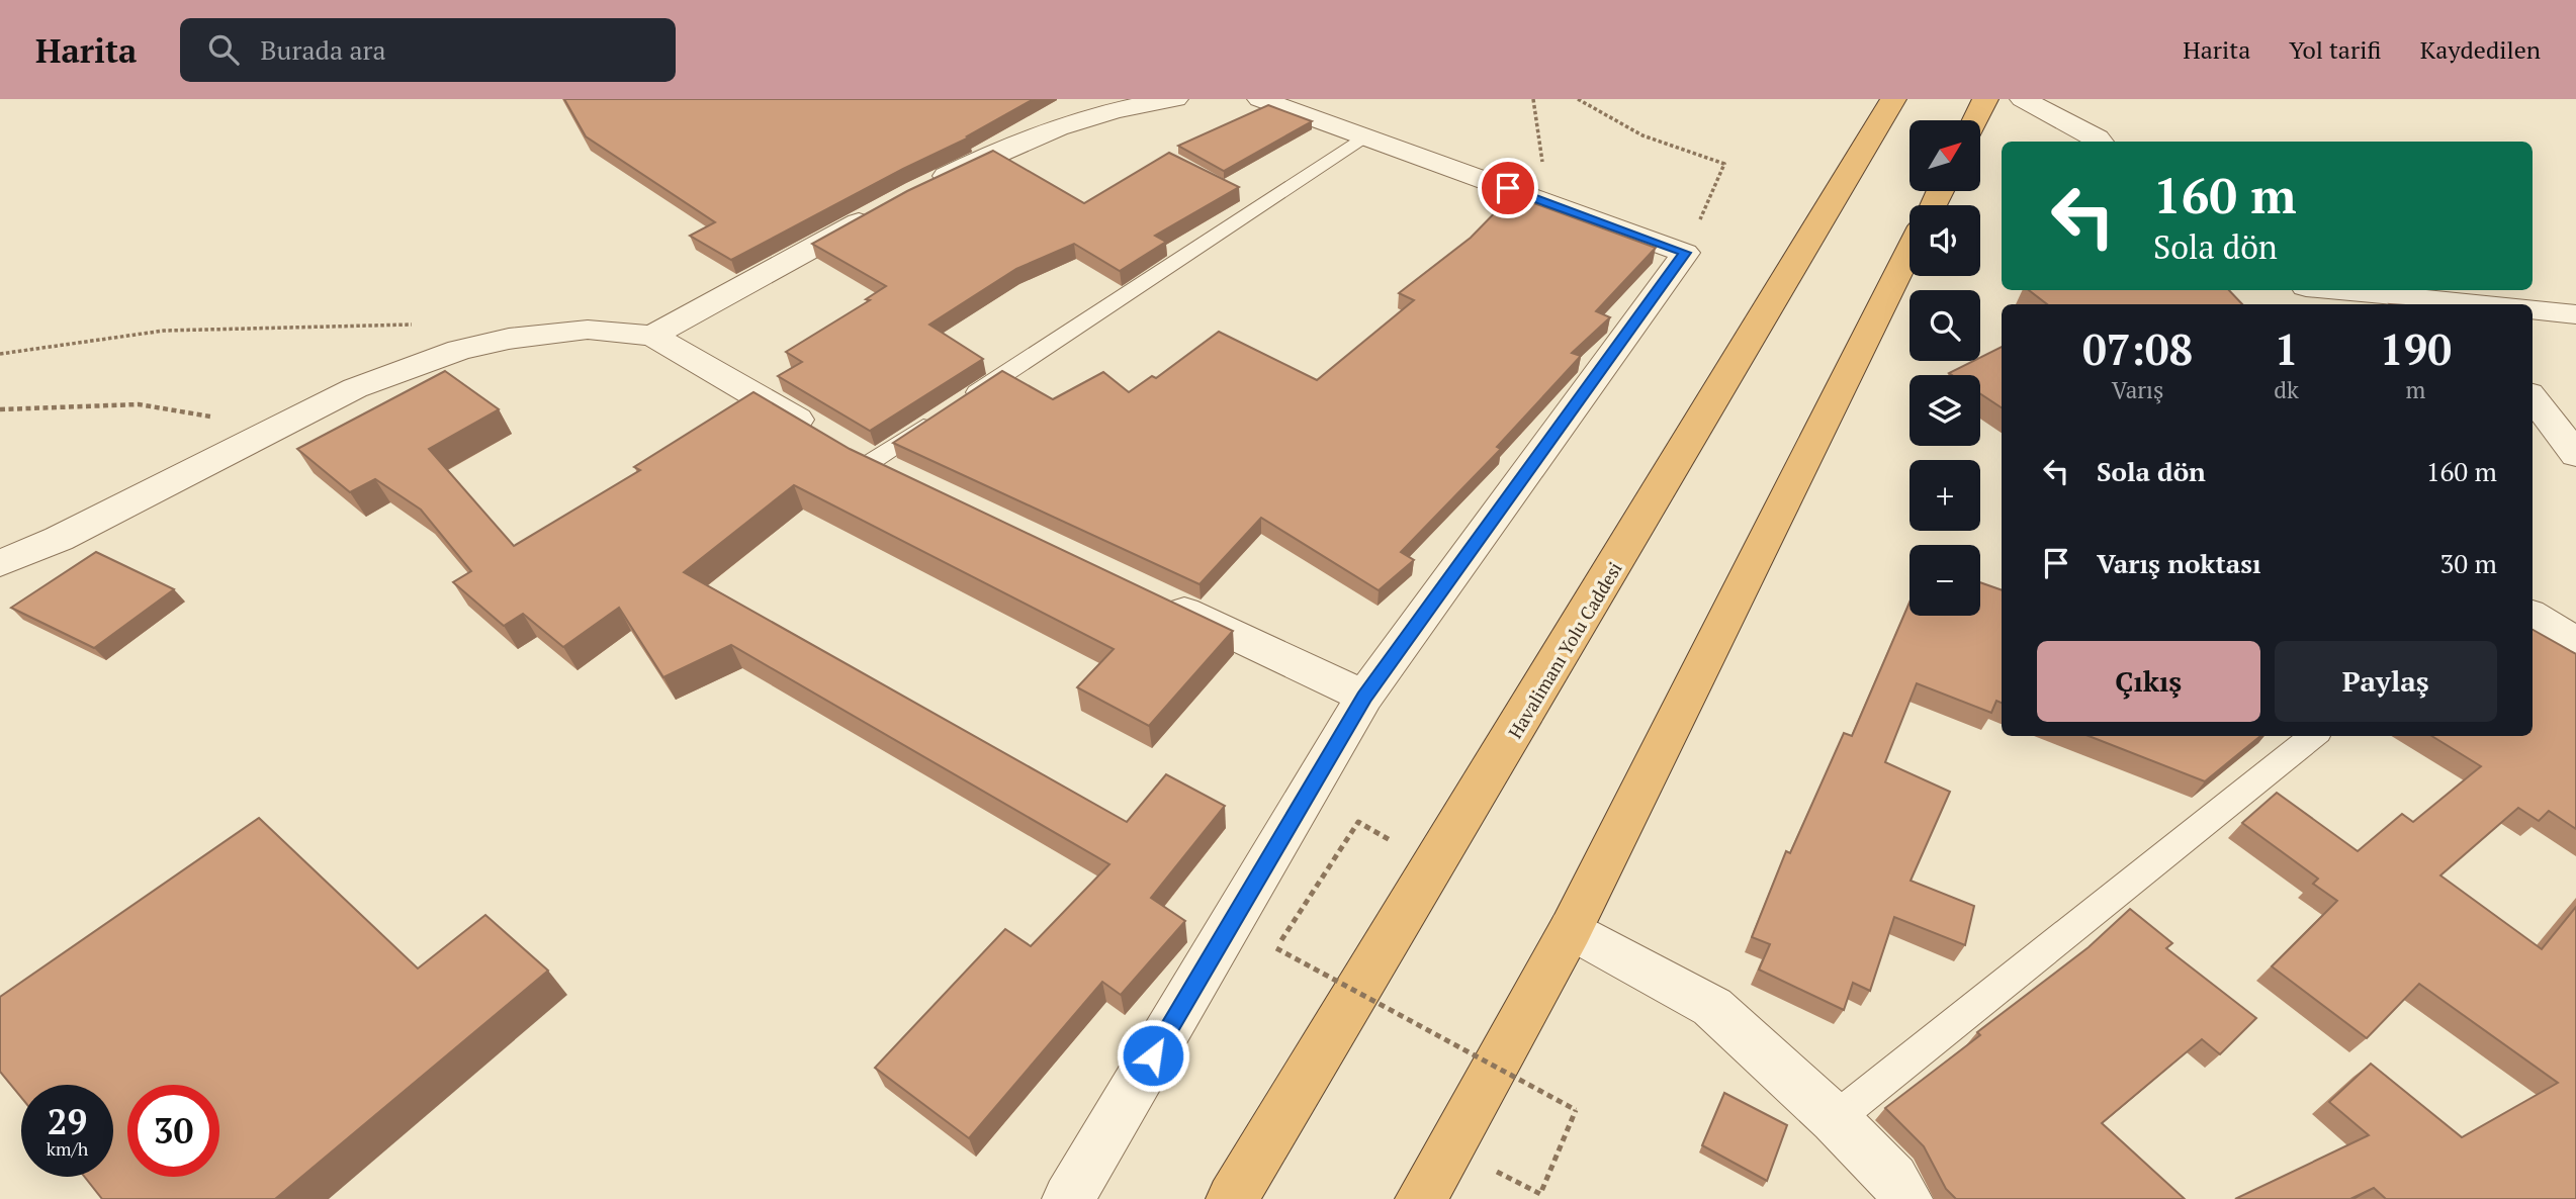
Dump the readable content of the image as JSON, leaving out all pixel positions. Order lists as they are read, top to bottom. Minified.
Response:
{"streets":{"highway":["Havalimanı Yolu Caddesi"]},"north":"top right","page":{"header":"Harita","search":"Burada ara","nav":["Harita","Yol tarifi","Kaydedilen"],"map_buttons":["+","−"],"turn":["160 m","Sola dön"],"eta":["07:08","Varış","1","dk","190","m"],"list":[{"name":"Sola dön","value":"160 m"},{"name":"Varış noktası","value":"30 m"}],"buttons":["Çıkış","Paylaş"],"speed":"29 km/h","limit":"30"}}
